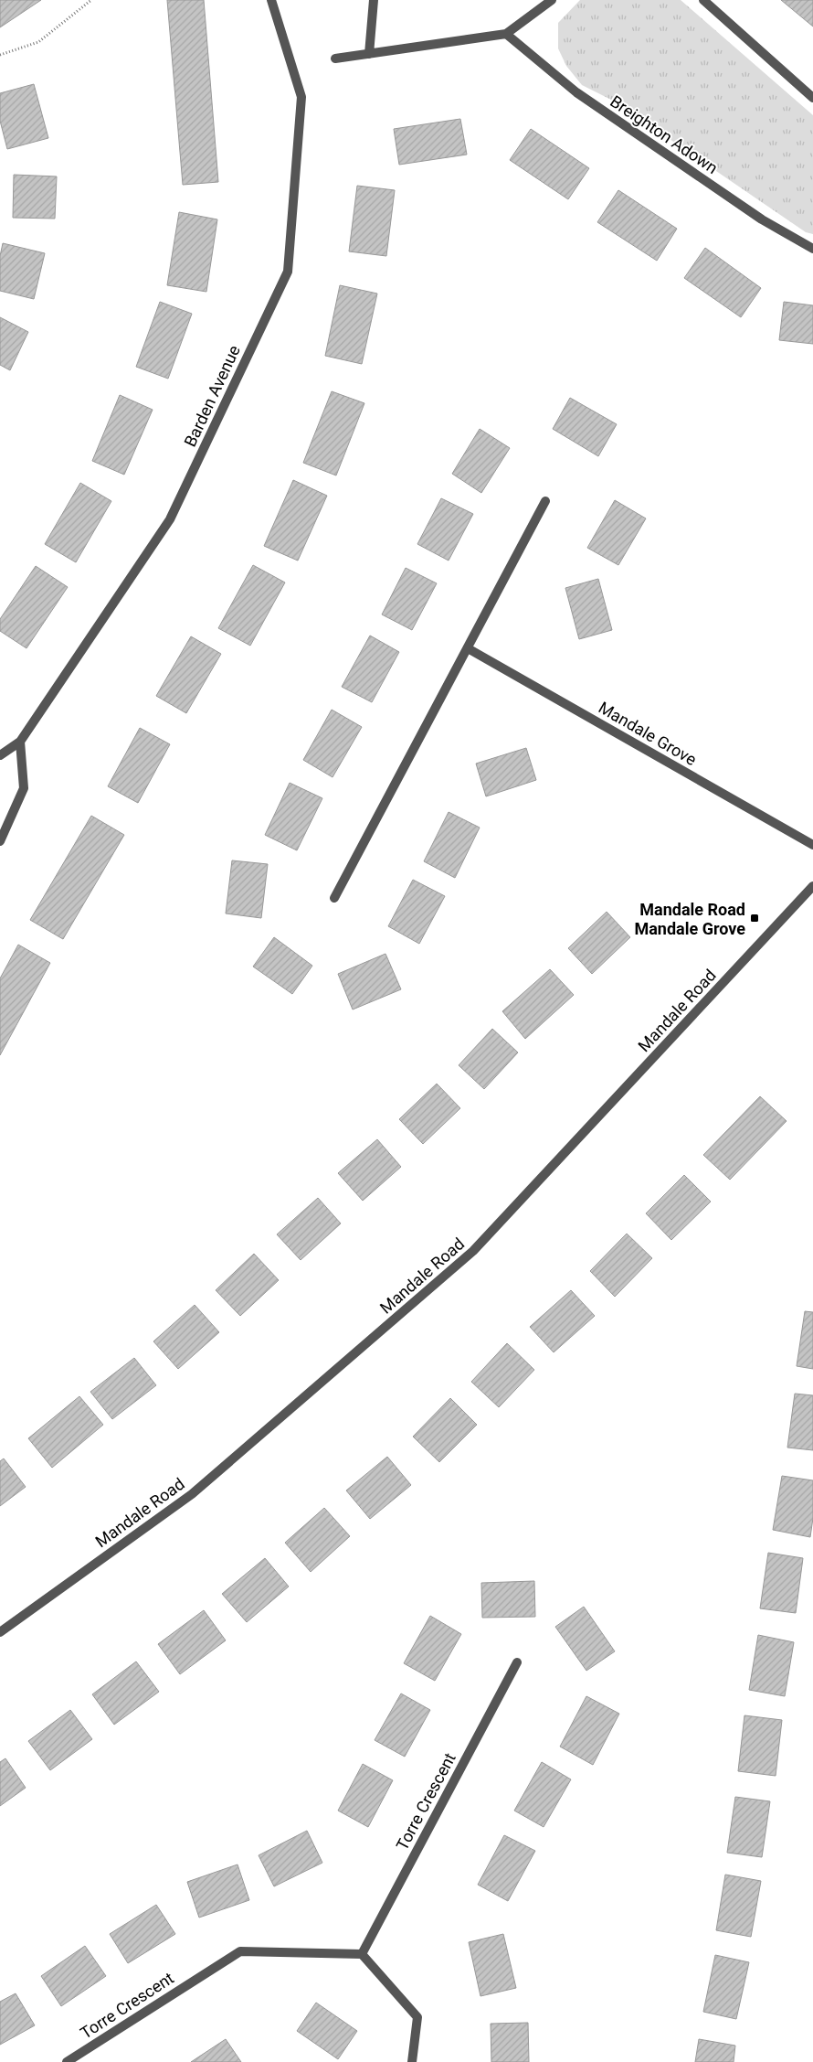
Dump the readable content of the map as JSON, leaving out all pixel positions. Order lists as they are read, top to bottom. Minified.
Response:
{"streets":{"street":["Breighton Adown","Barden Avenue","Mandale Grove","Mandale Road","Torre Crescent"]},"places":{"transit":["Mandale Road Mandale Grove"]}}
